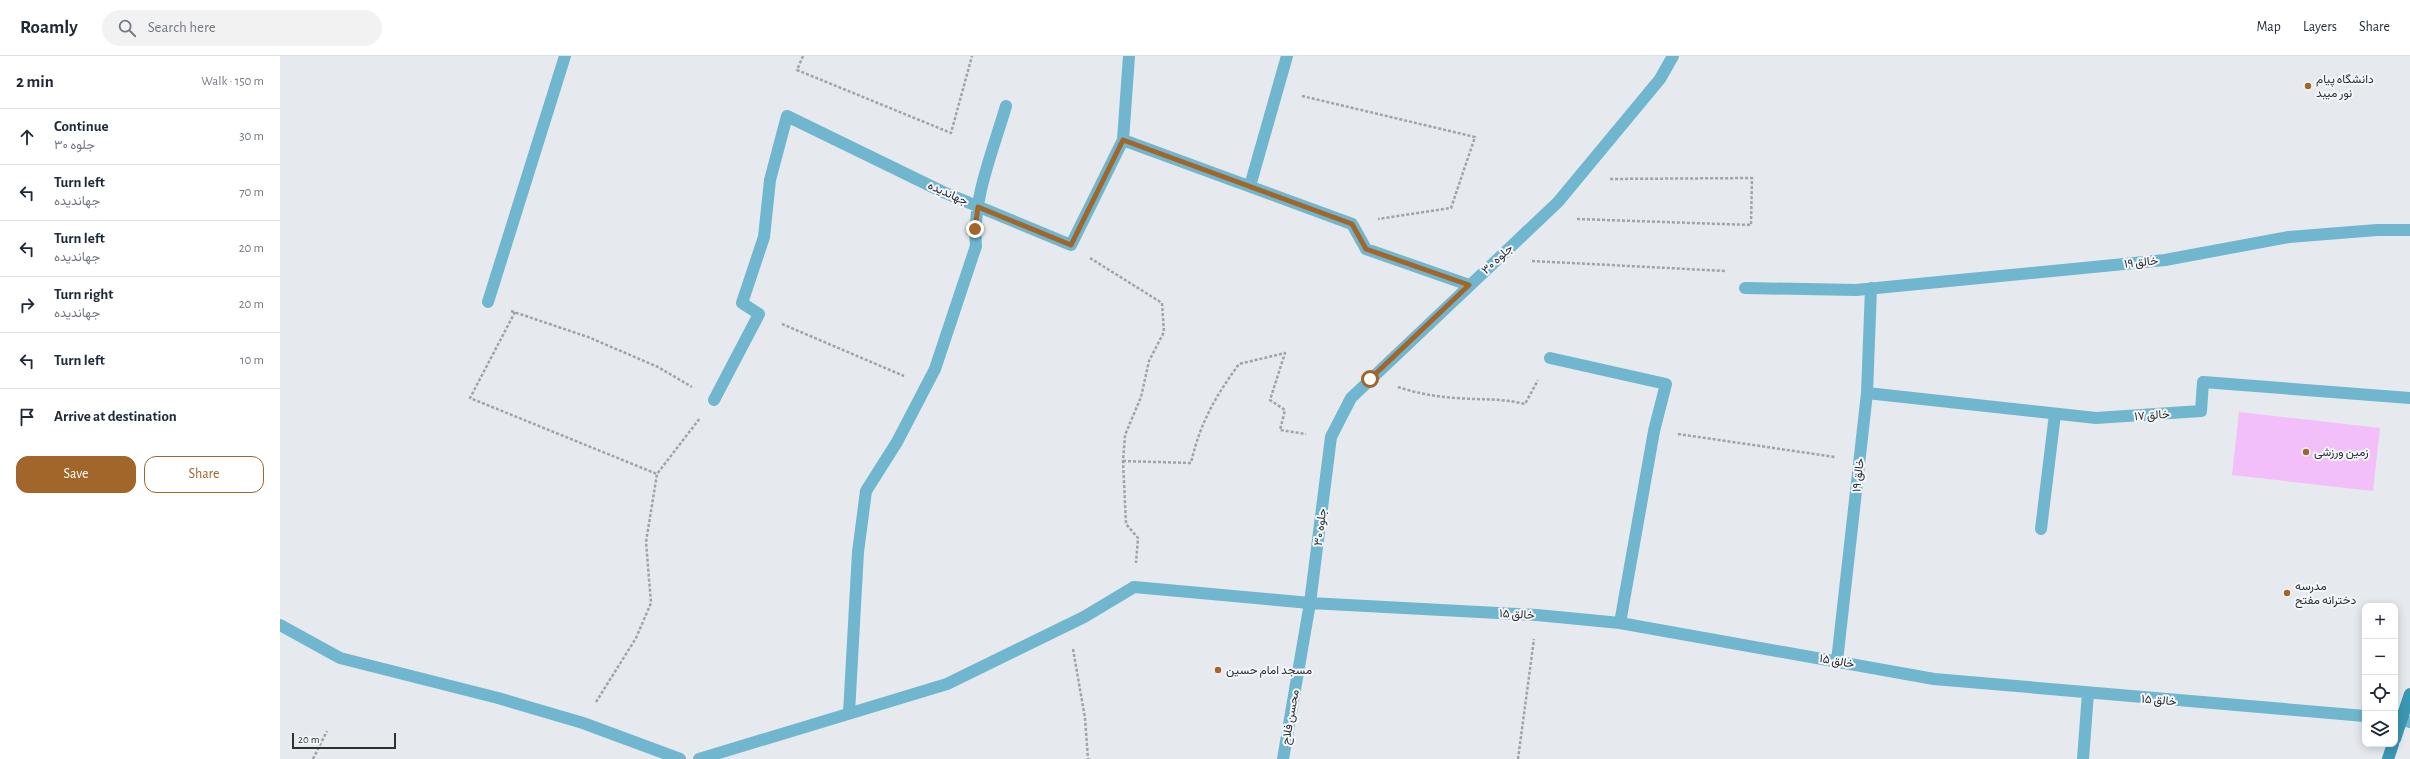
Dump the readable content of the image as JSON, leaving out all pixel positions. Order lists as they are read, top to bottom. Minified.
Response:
{"streets":{"street":["جهاندیده","جلوه ۳۰","خالق ۱۹","خالق ۱۷","خالق ۱۵","محسن فلاح"]},"crossings":[["جلوه ۳۰","خالق ۱۵"],["جلوه ۳۰","محسن فلاح"],["خالق ۱۹","خالق ۱۷"],["خالق ۱۹","خالق ۱۵"],["خالق ۱۵","محسن فلاح"]],"places":["دانشگاه پیام نور میبد","زمین ورزشی","مدرسه دخترانه مفتح","مسجد امام حسین"],"scale_bar":"20 m","page":{"header":"Roamly","search":"Search here","nav":["Map","Layers","Share"],"heading":["2 min","Walk · 150 m"],"list":[["Continue","جلوه ۳۰","30 m"],["Turn left","جهاندیده","70 m"],["Turn left","جهاندیده","20 m"],["Turn right","جهاندیده","20 m"],["Turn left","10 m"],"Arrive at destination"],"buttons":["Save","Share"],"map_buttons":["+","−"],"scale":"20 m"}}
